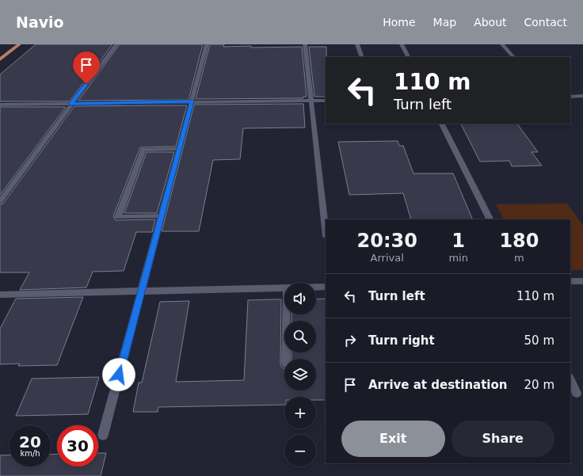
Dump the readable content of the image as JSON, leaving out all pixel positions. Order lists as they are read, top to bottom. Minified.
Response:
{"page":{"header":"Navio","nav":["Home","Map","About","Contact"],"turn":["110 m","Turn left"],"eta":["20:30","Arrival","1","min","180","m"],"list":[{"name":"Turn left","value":"110 m"},{"name":"Turn right","value":"50 m"},{"name":"Arrive at destination","value":"20 m"}],"map_buttons":["+","−"],"buttons":["Exit","Share"],"speed":"20 km/h","limit":"30"}}
